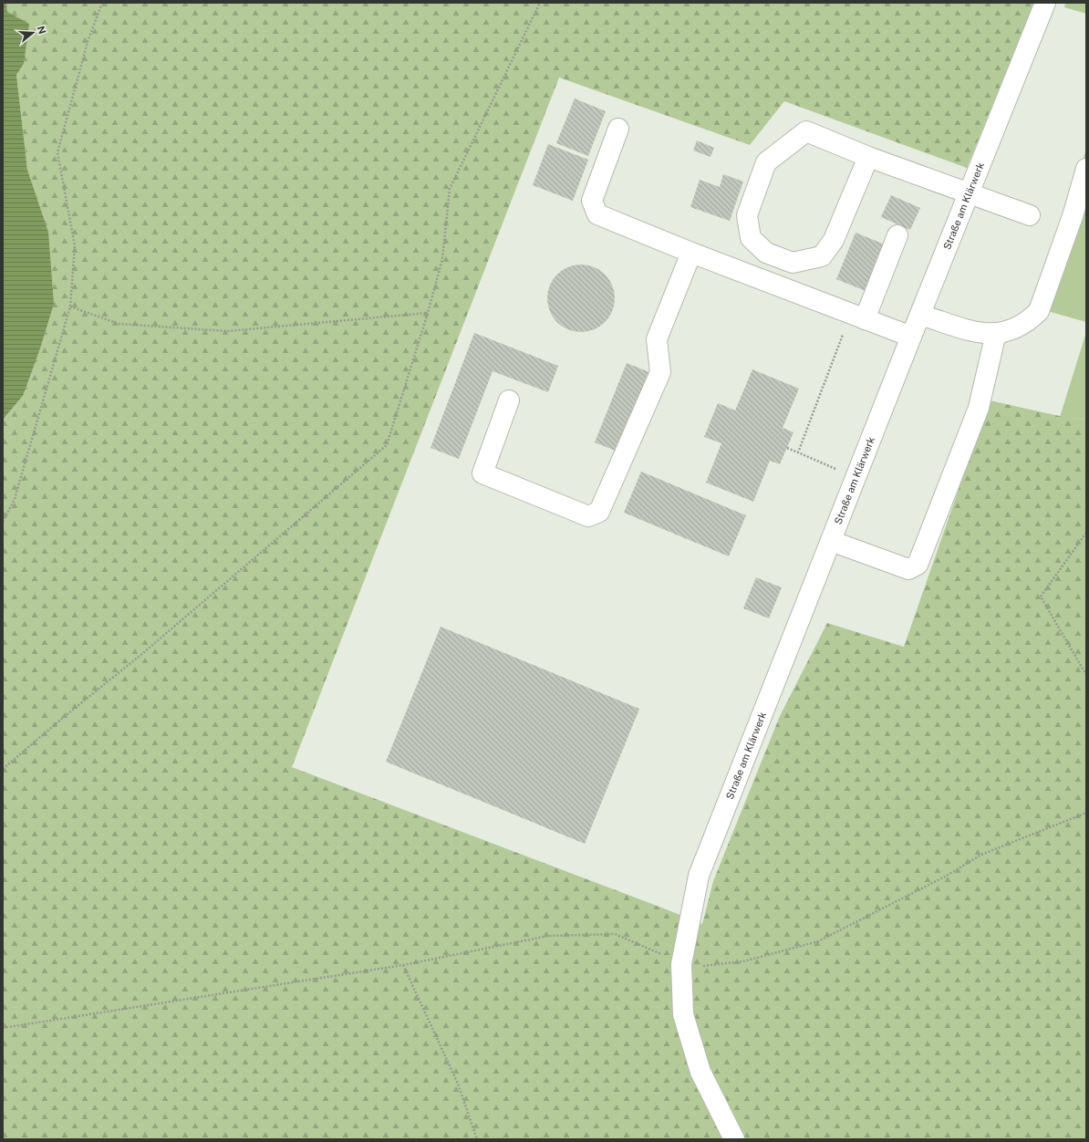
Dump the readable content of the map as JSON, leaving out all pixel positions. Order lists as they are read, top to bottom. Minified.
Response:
{"streets":{"street":["Straße am Klärwerk"]},"north":"right"}
